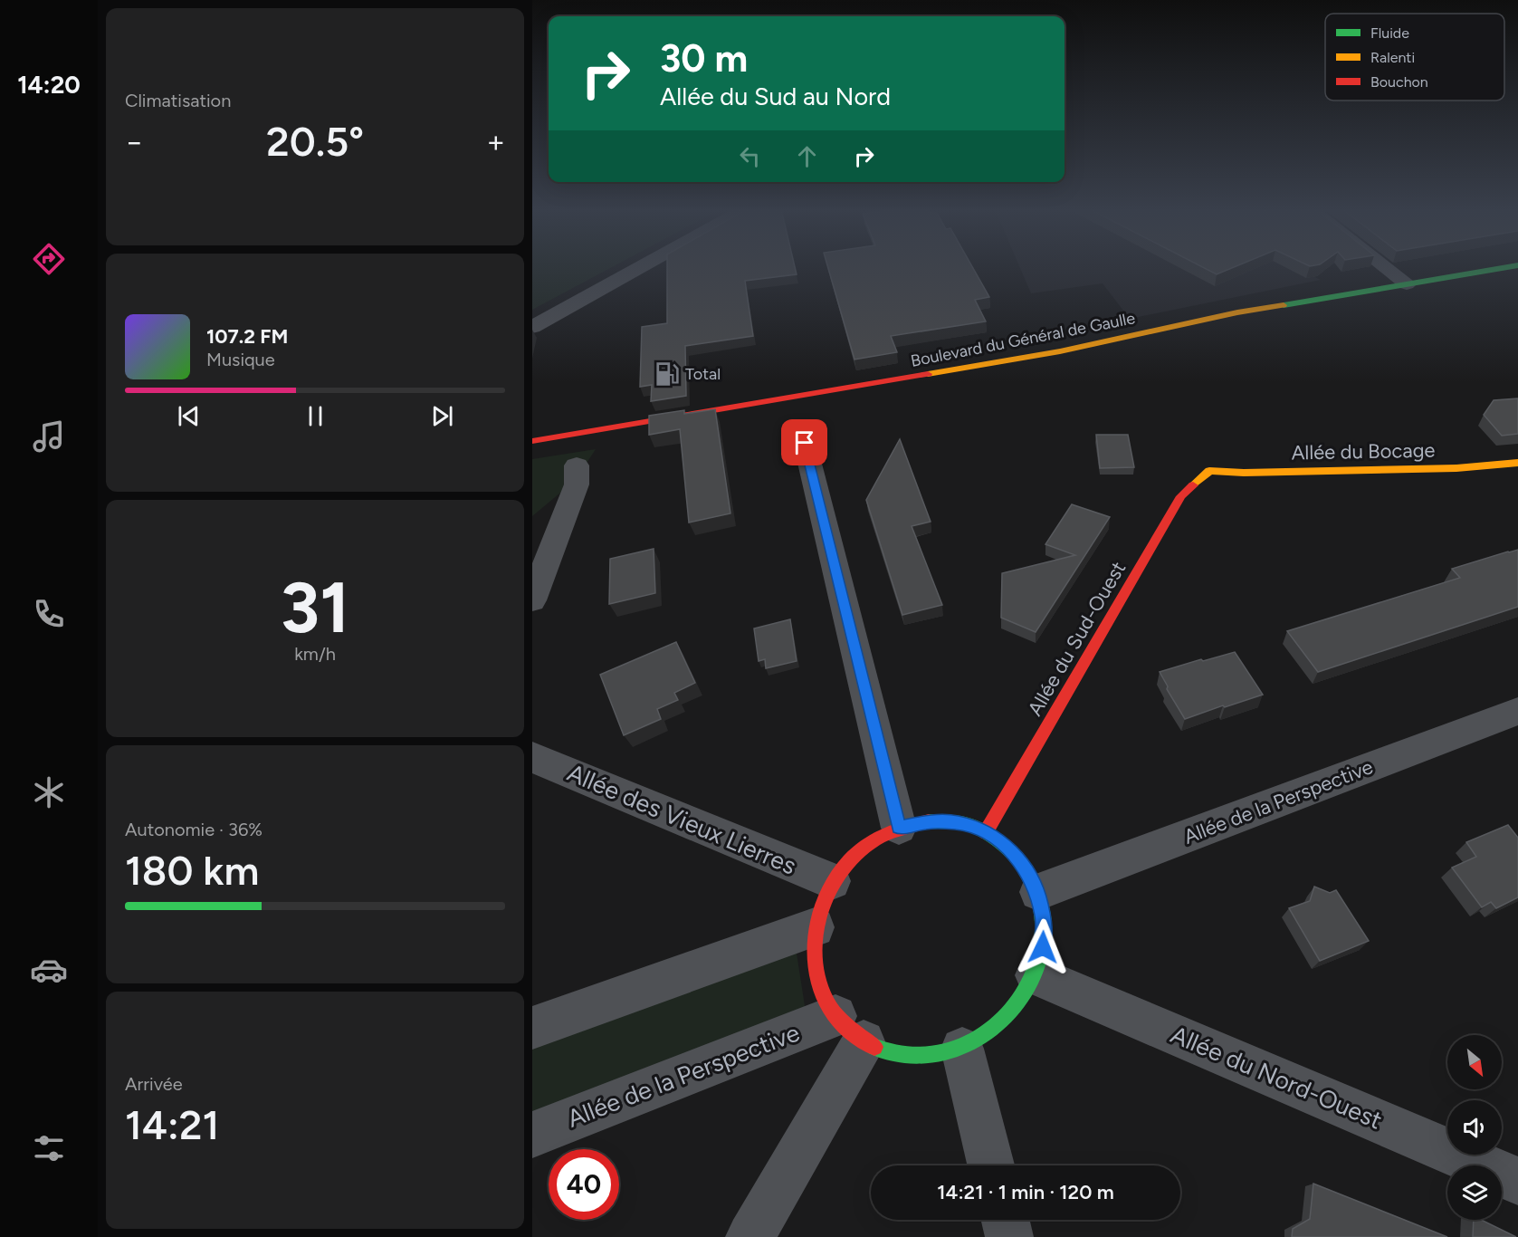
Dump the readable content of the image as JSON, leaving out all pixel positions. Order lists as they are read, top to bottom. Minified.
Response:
{"streets":{"main road":["Boulevard du Général de Gaulle","Allée du Bocage","Allée du Sud-Ouest"],"street":["Allée de la Perspective","Allée des Vieux Lierres","Allée du Nord-Ouest"]},"crossings":[["Allée du Bocage","Allée du Sud-Ouest"]],"places":{"fuel station":["Total"]},"legend":["Fluide","Ralenti","Bouchon"],"north":"bottom right","page":{"tabs":"14:20","tile":["Climatisation",["31","km/h"],["Autonomie · 36%","180 km"],["Arrivée","14:21"]],"turn":["30 m","Allée du Sud au Nord"],"heat":["−","20.5°","+"],"song":["107.2 FM","Musique"],"limit":"40","trip":"14:21 · 1 min · 120 m"}}
